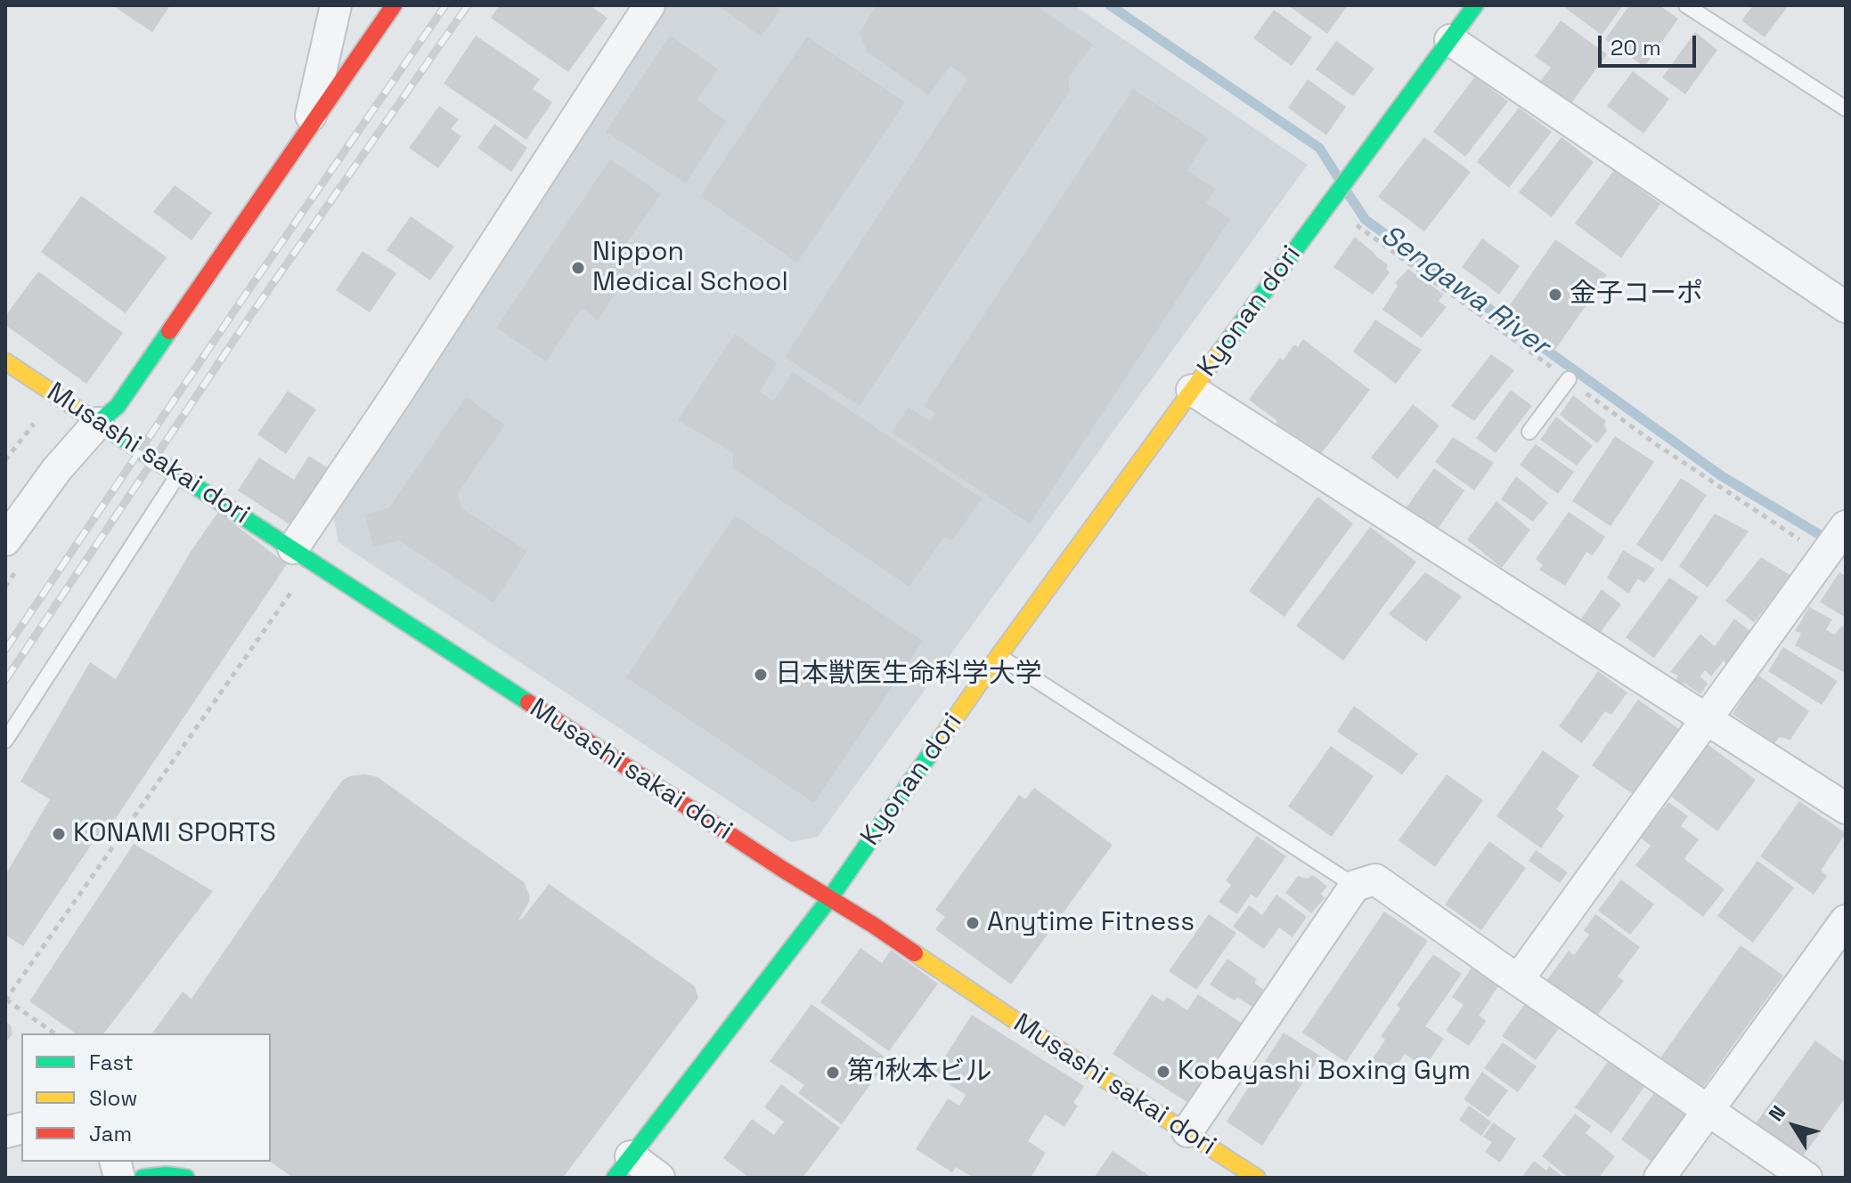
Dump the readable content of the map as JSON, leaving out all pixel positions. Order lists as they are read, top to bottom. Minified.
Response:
{"streets":{"main road":["Kyonan dori","Musashi sakai dori"]},"crossings":[["Kyonan dori","Musashi sakai dori"]],"water":["Sengawa River"],"places":["Nippon Medical School","金子コーポ","日本獣医生命科学大学","KONAMI SPORTS","Anytime Fitness","Kobayashi Boxing Gym","第1秋本ビル"],"legend":["Fast","Slow","Jam"],"scale_bar":"20 m","north":"top left"}
